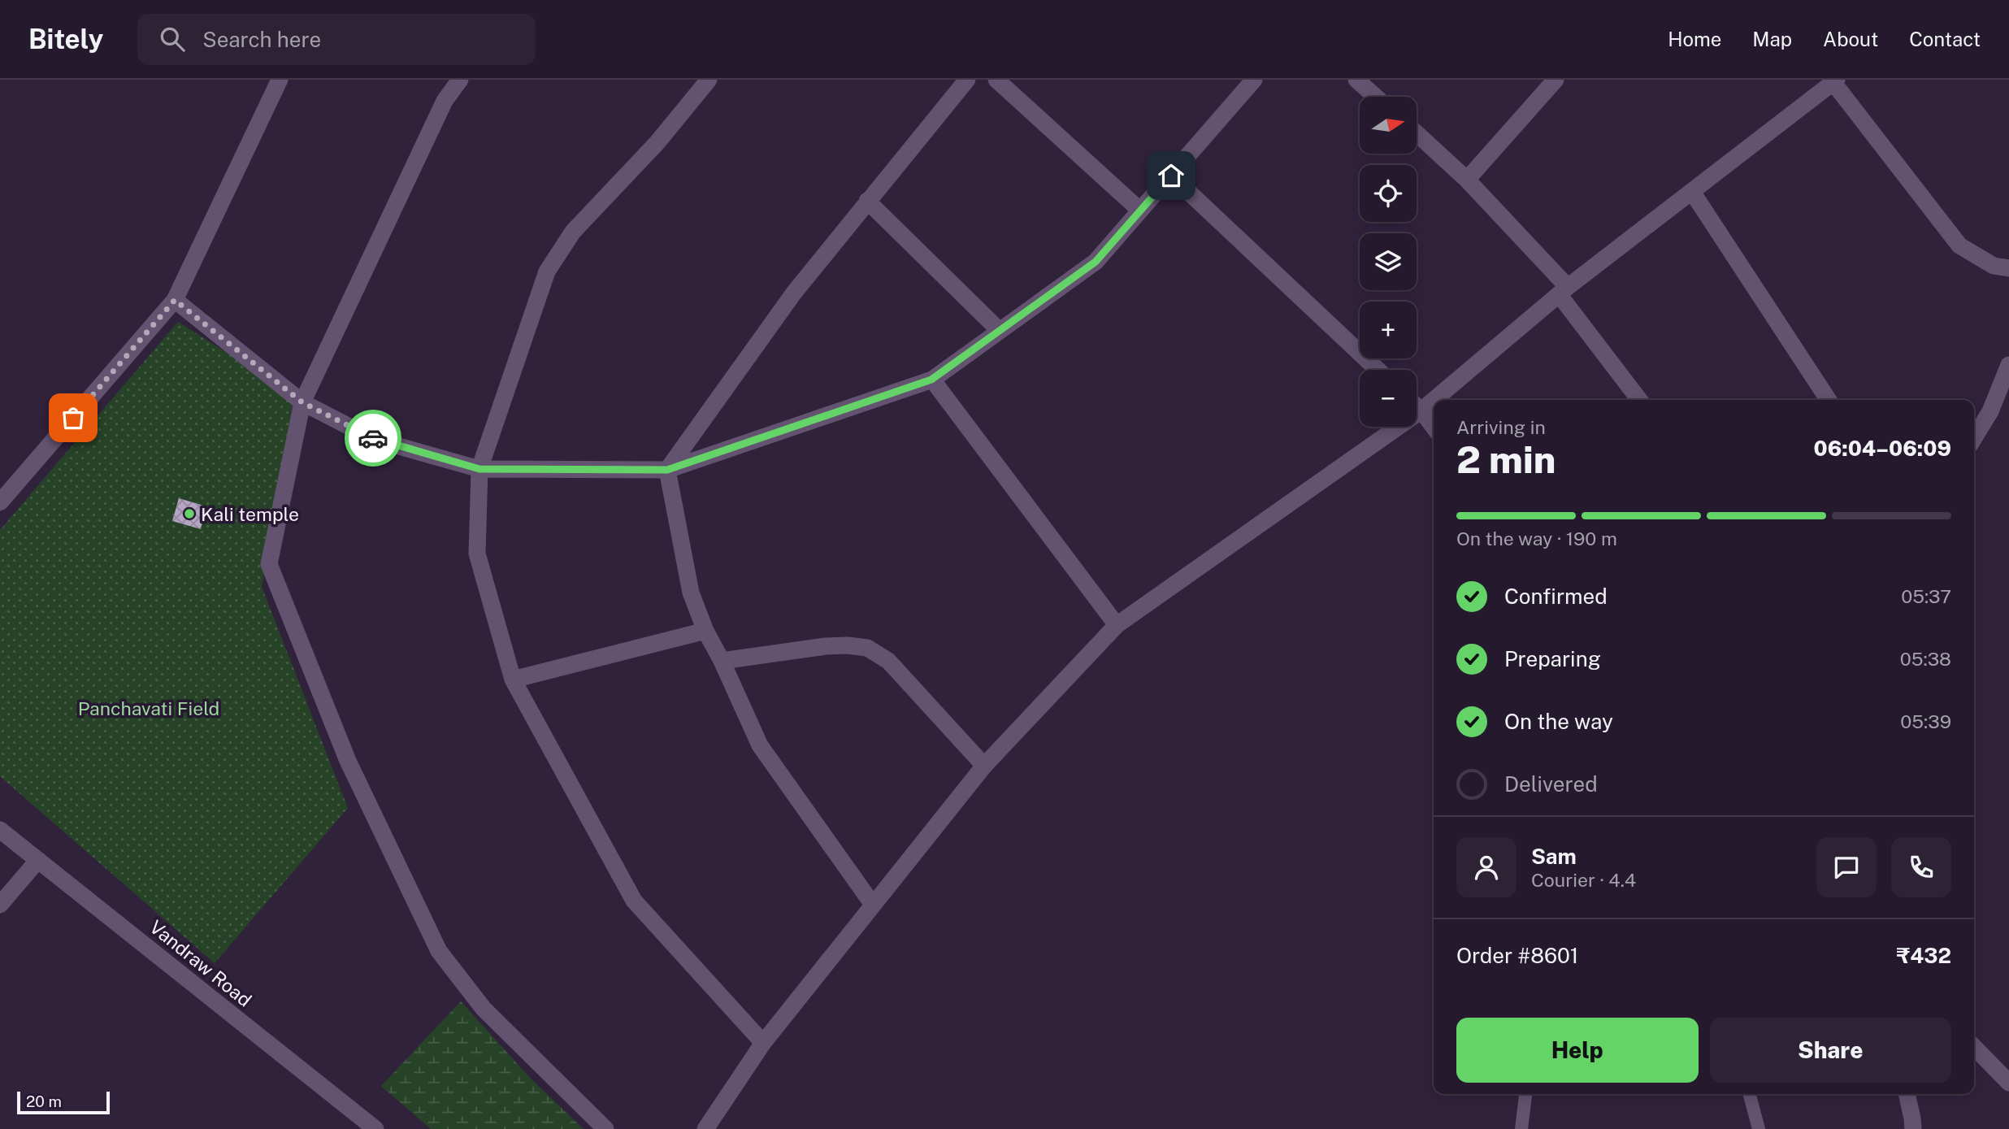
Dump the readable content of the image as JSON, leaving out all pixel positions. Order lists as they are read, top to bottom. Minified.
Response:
{"streets":{"street":["Vandraw Road"]},"parks":["Panchavati Field"],"places":["Kali temple"],"scale_bar":"20 m","north":"right","page":{"header":"Bitely","search":"Search here","nav":["Home","Map","About","Contact"],"map_buttons":["+","−"],"heading":["2 min","Arriving in","06:04–06:09"],"panel":["Sam","Courier · 4.4","Order #8601","₹432"],"bar":"On the way · 190 m","list":[["Confirmed","05:37"],["Preparing","05:38"],["On the way","05:39"],"Delivered"],"buttons":["Help","Share"],"scale":"20 m"}}
